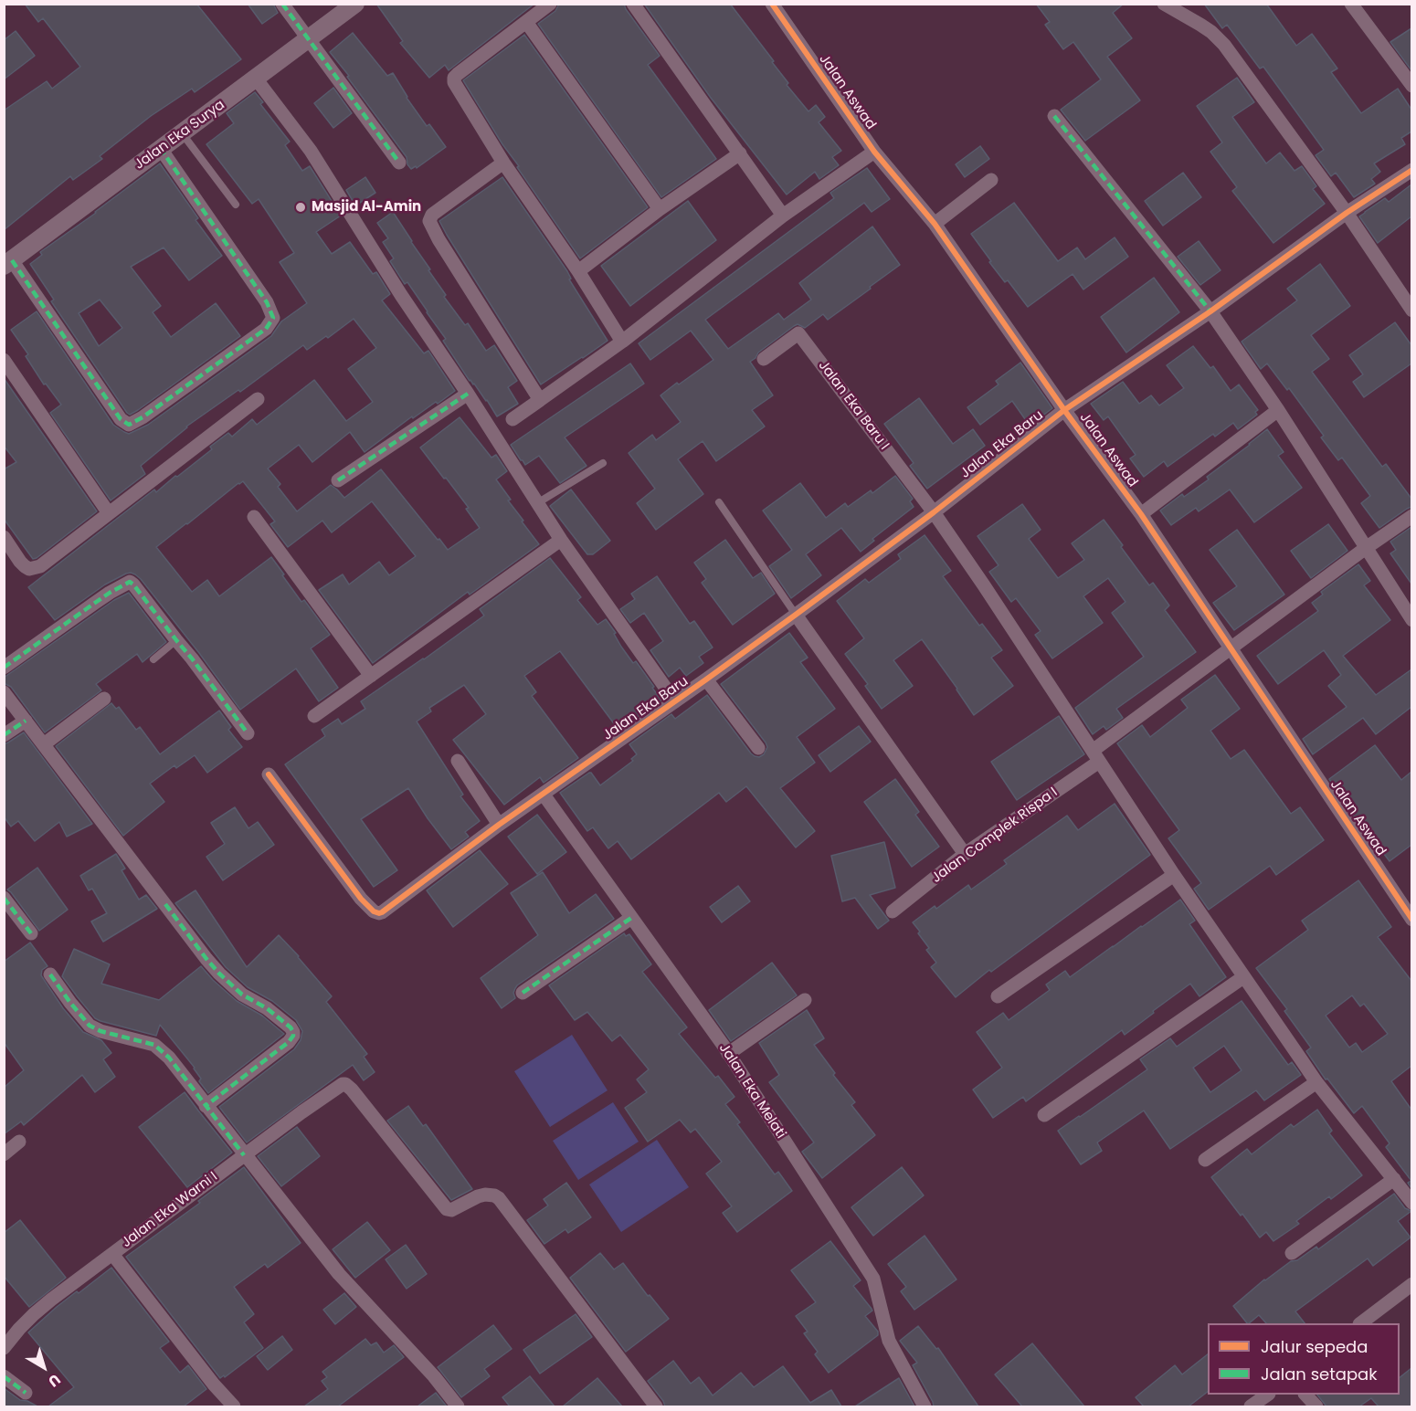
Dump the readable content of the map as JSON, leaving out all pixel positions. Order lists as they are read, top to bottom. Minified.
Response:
{"streets":{"street":["Jalan Aswad","Jalan Eka Surya","Jalan Eka Baru I","Jalan Eka Baru","Jalan Complek Rispa I","Jalan Eka Melati","Jalan Eka Warni I"]},"crossings":[["Jalan Aswad","Jalan Eka Baru"],["Jalan Aswad","Jalan Complek Rispa I"],["Jalan Eka Baru I","Jalan Eka Baru"],["Jalan Eka Baru","Jalan Eka Melati"]],"places":["Masjid Al-Amin"],"legend":["Jalur sepeda","Jalan setapak"],"north":"bottom right"}
